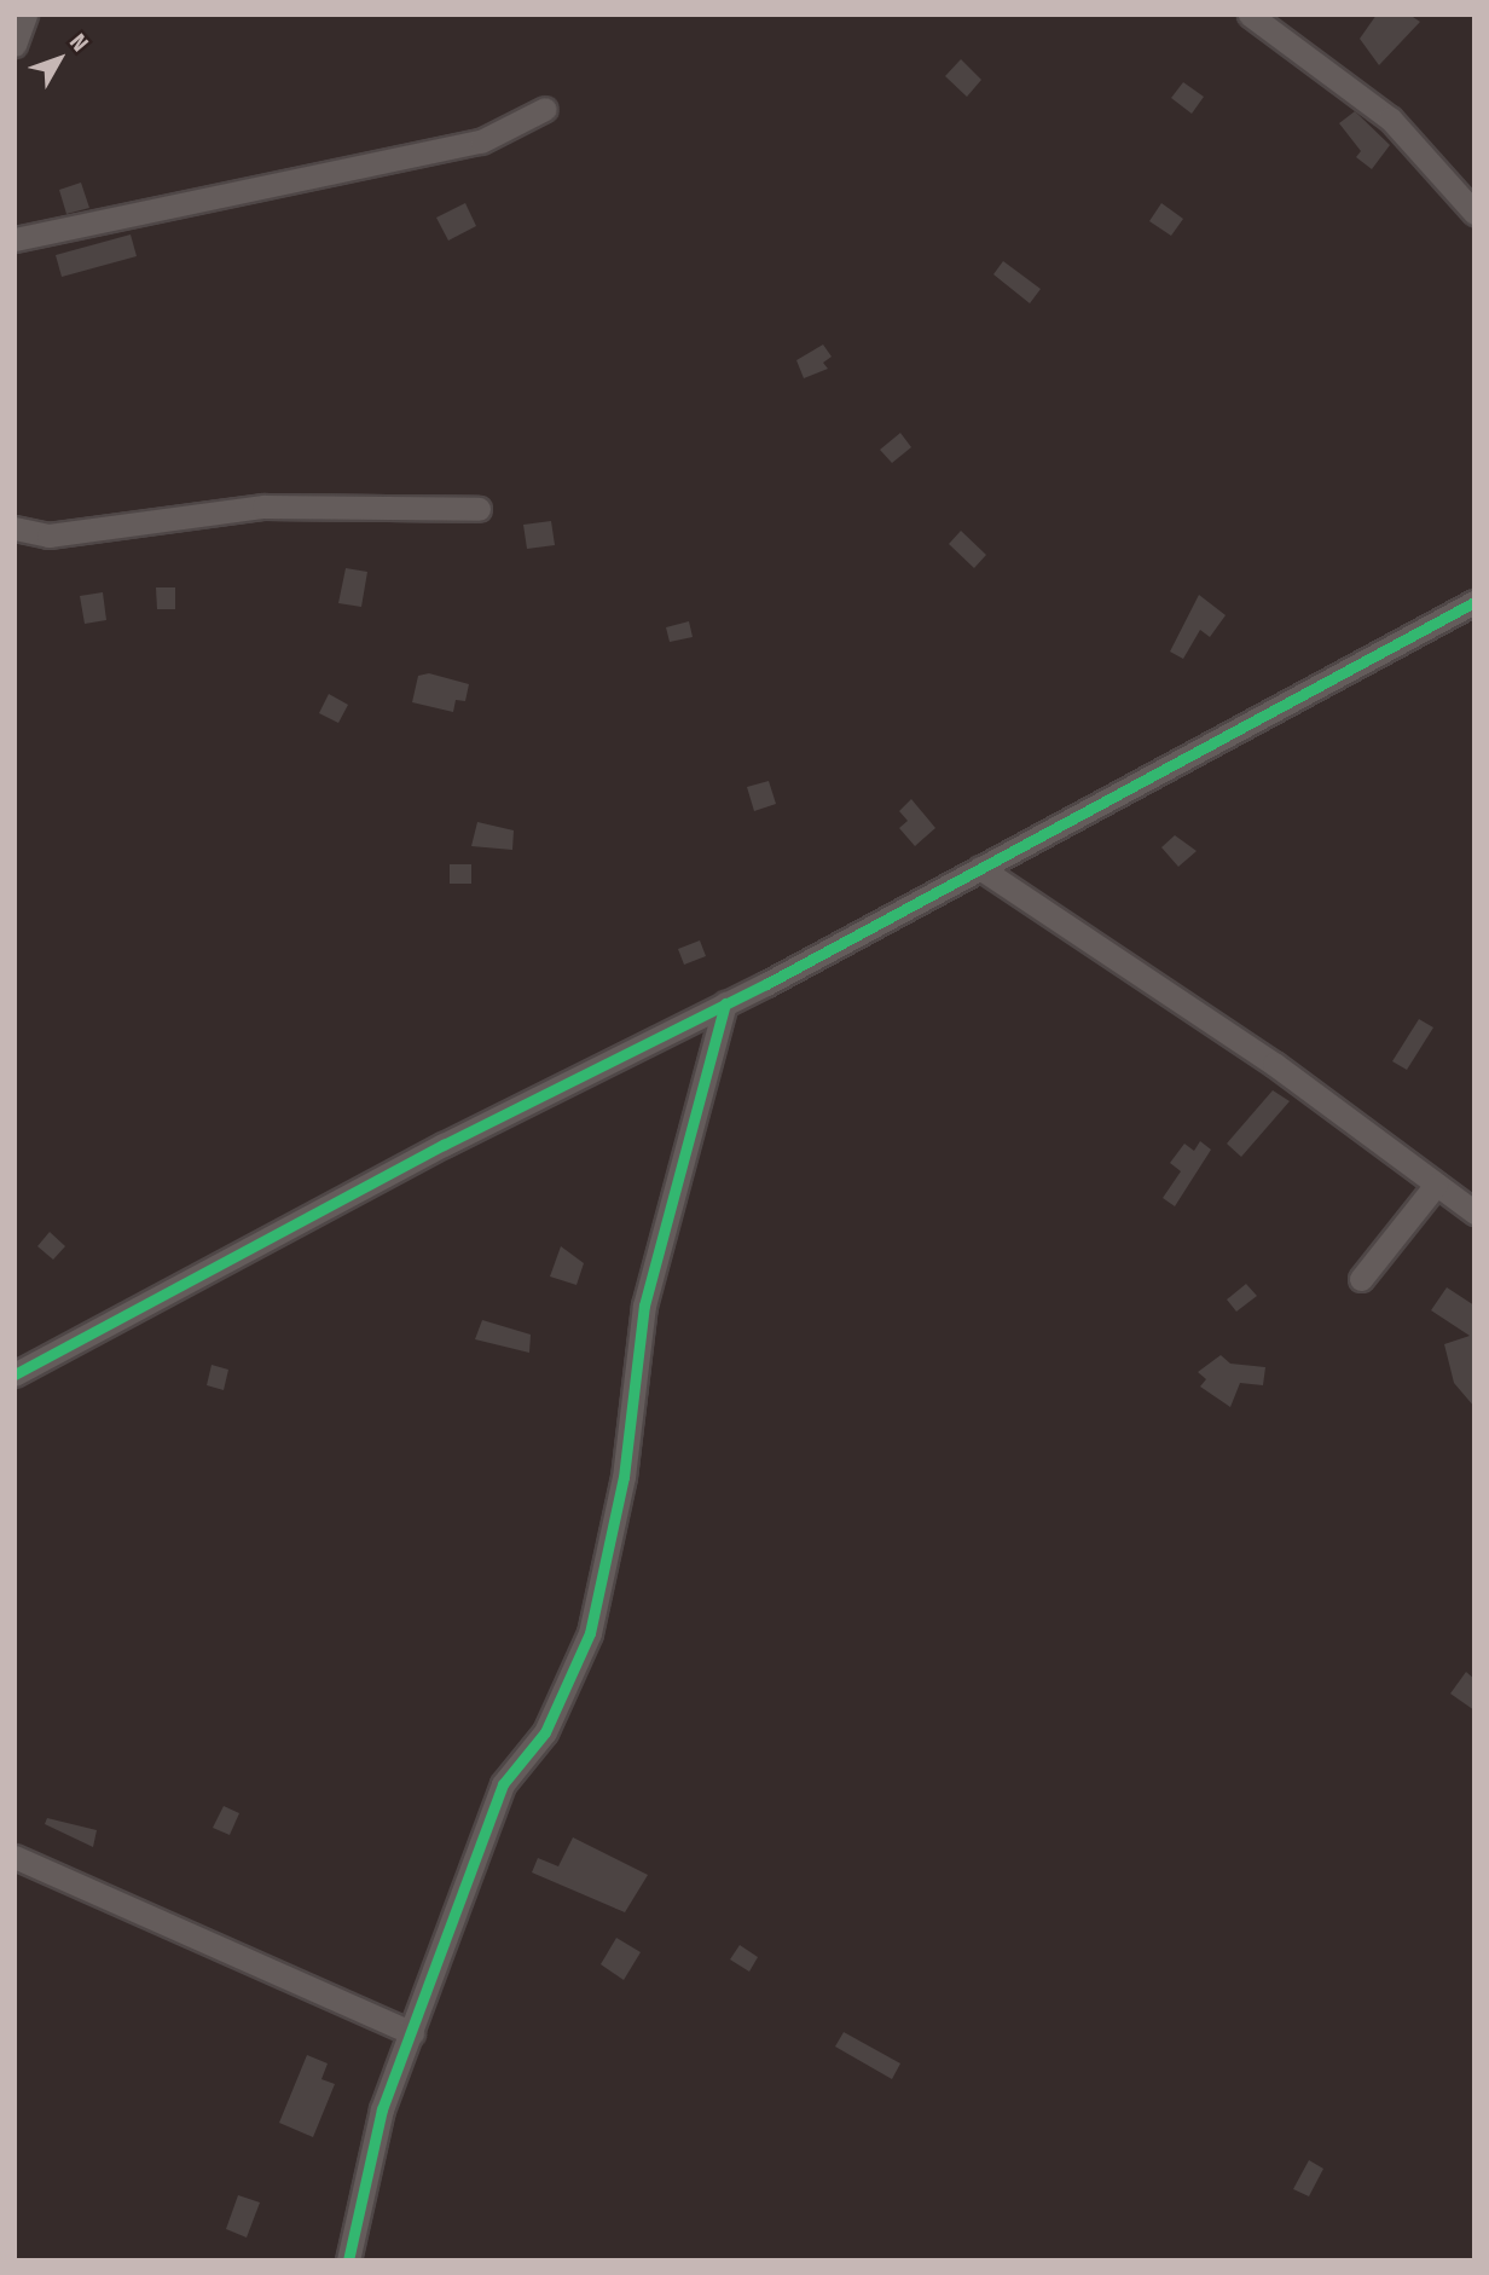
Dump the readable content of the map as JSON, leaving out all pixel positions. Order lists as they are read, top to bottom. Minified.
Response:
{"north":"top right"}
